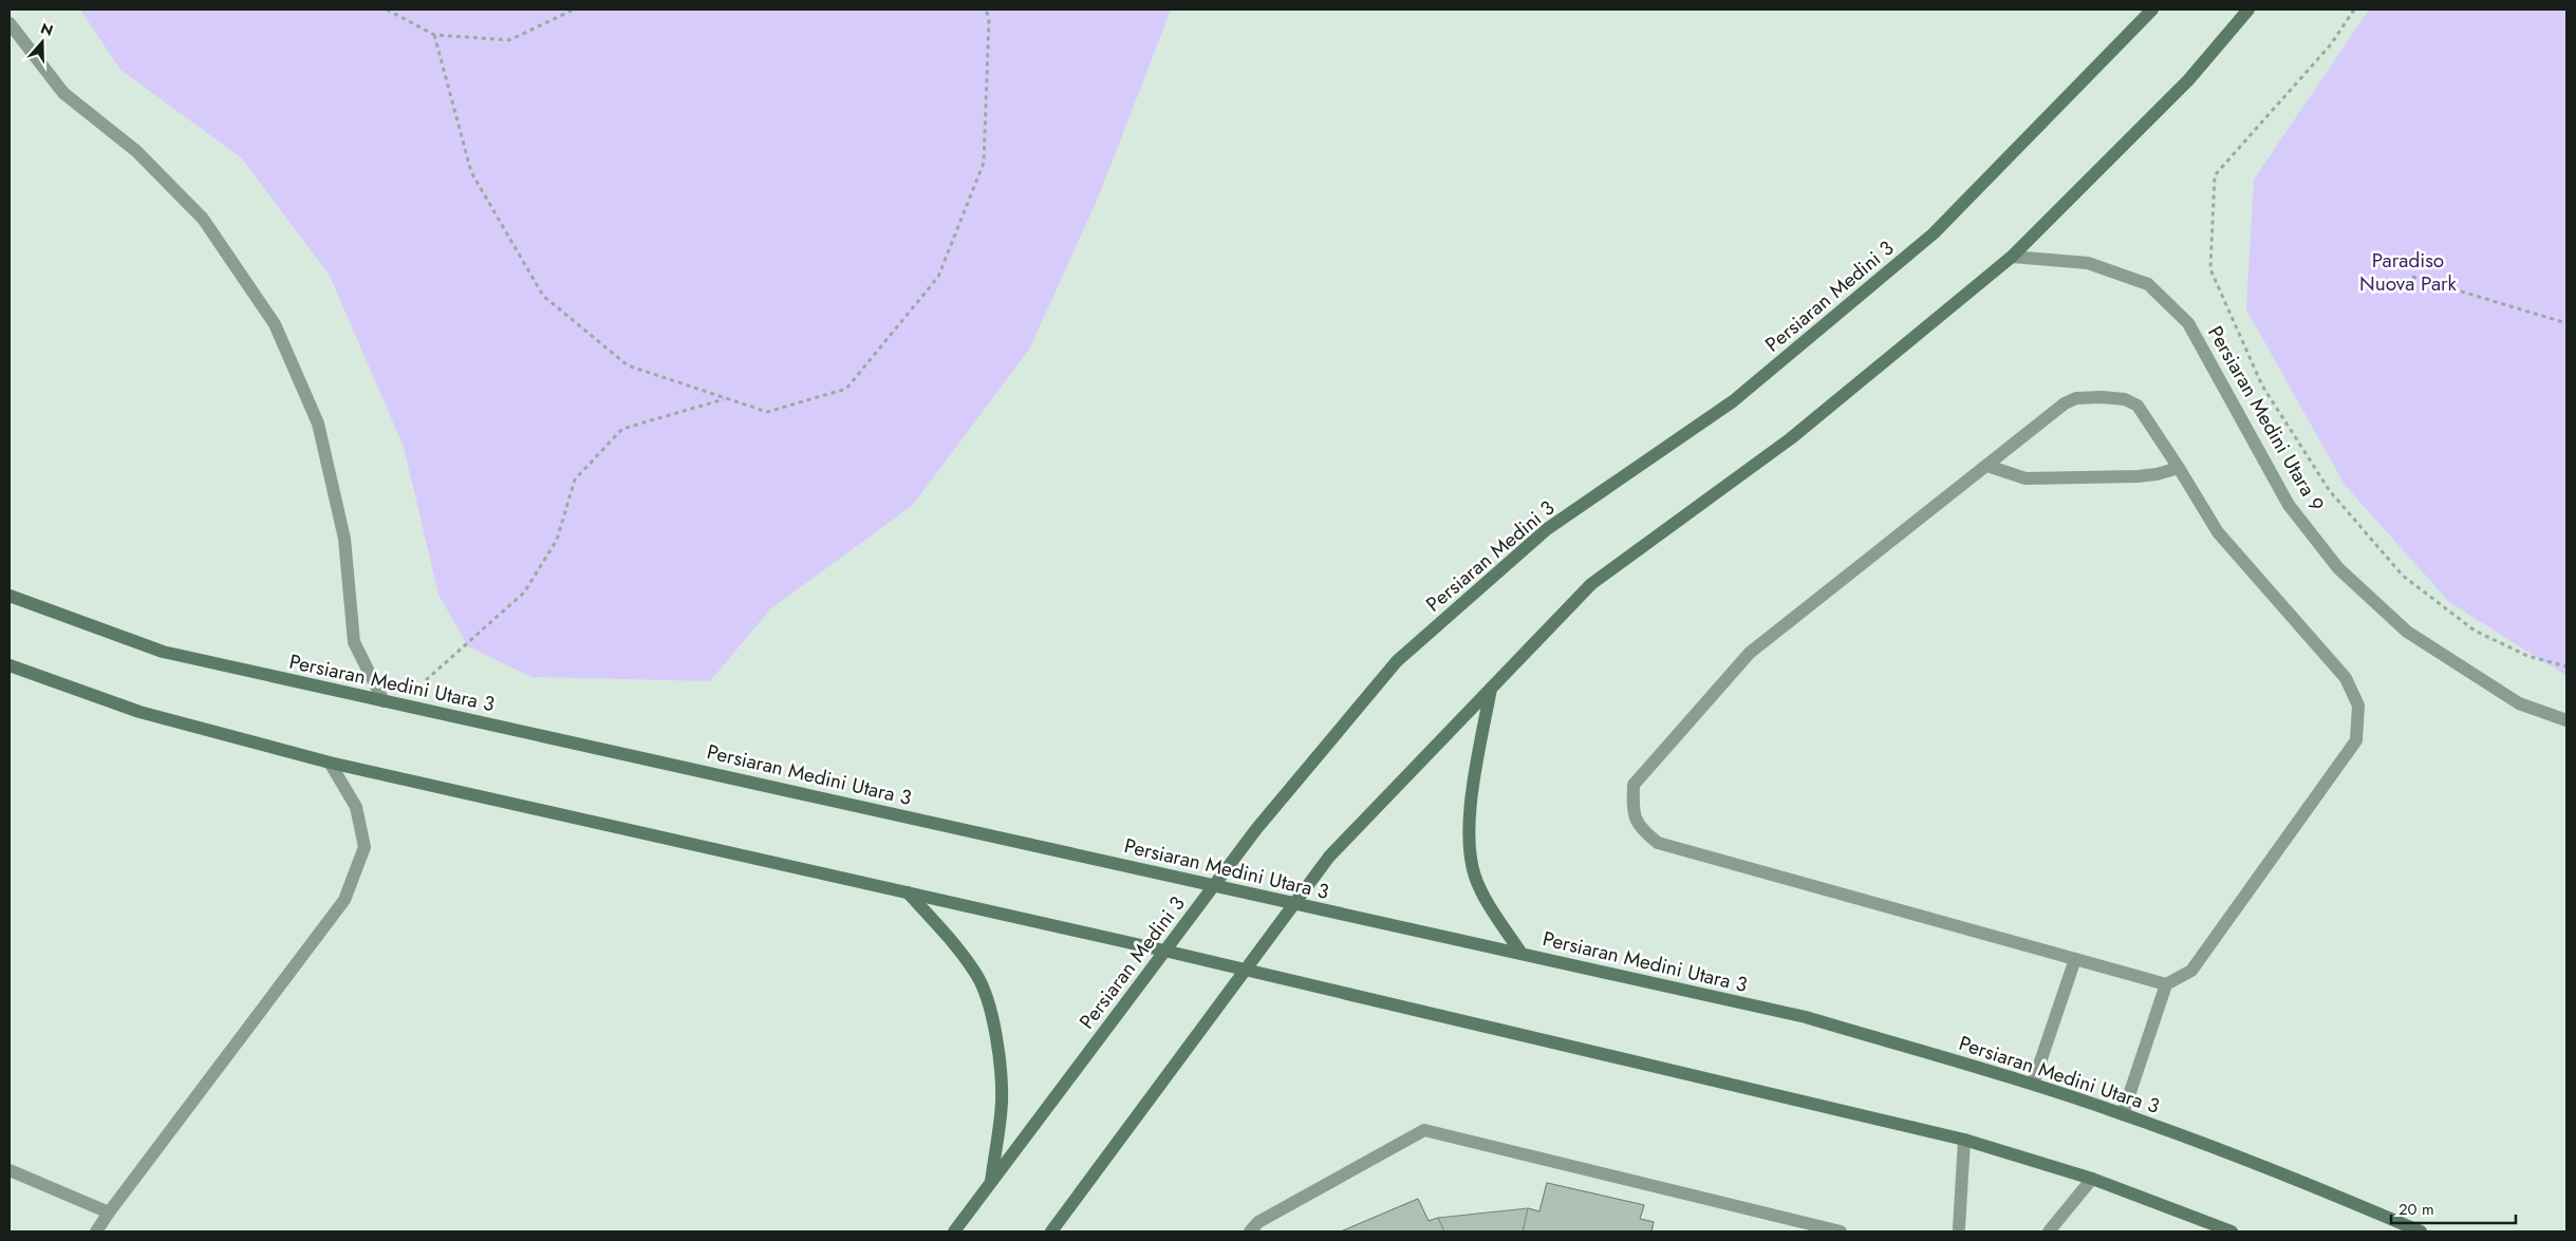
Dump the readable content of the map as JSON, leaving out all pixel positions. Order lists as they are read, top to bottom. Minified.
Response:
{"streets":{"street":["Persiaran Medini 3","Persiaran Medini Utara 9","Persiaran Medini Utara 3"]},"crossings":[["Persiaran Medini 3","Persiaran Medini Utara 3"]],"parks":["Paradiso Nuova Park"],"scale_bar":"20 m","north":"top"}
